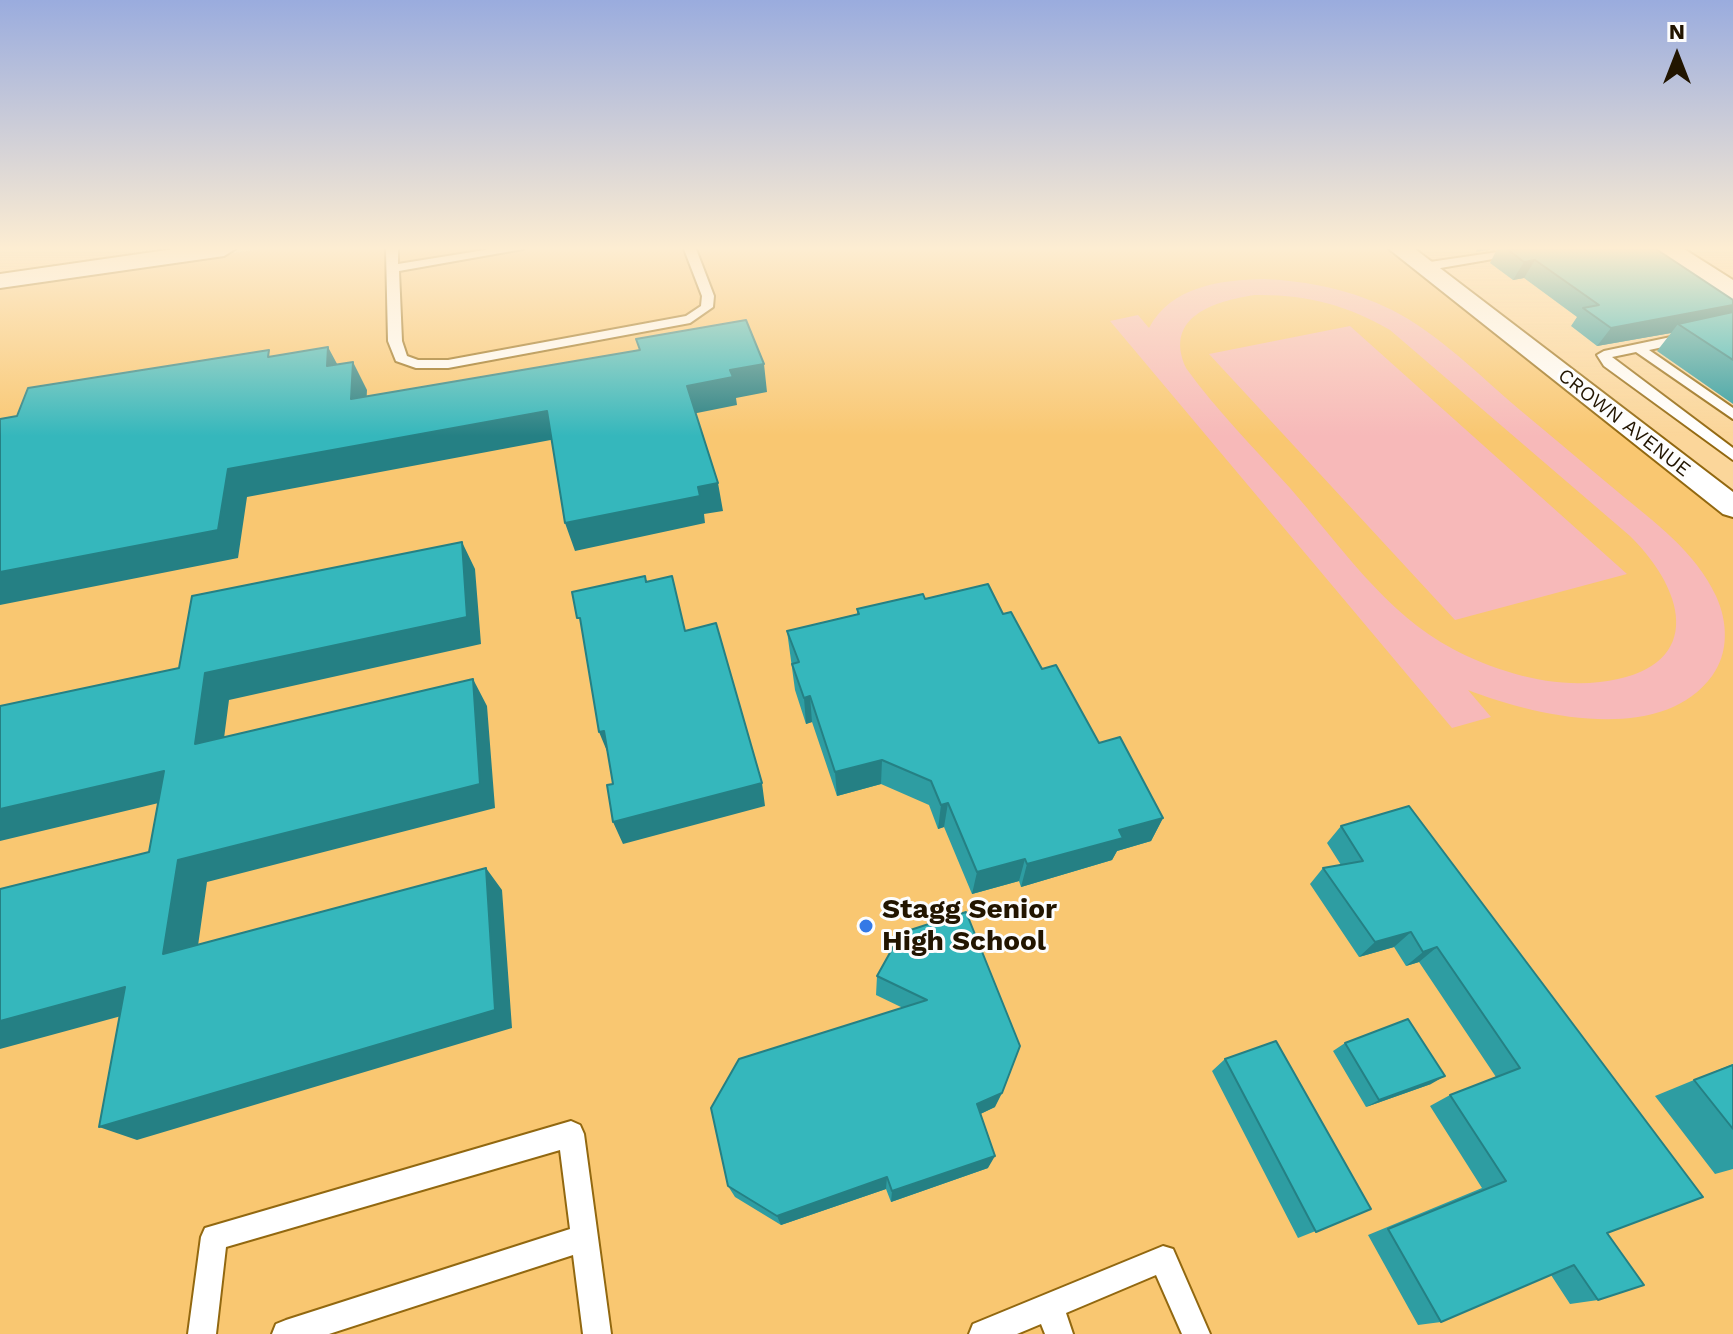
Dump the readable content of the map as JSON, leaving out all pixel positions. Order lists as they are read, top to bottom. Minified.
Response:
{"streets":{"street":["CROWN AVENUE"]},"places":["Stagg Senior High School"],"north":"top"}
